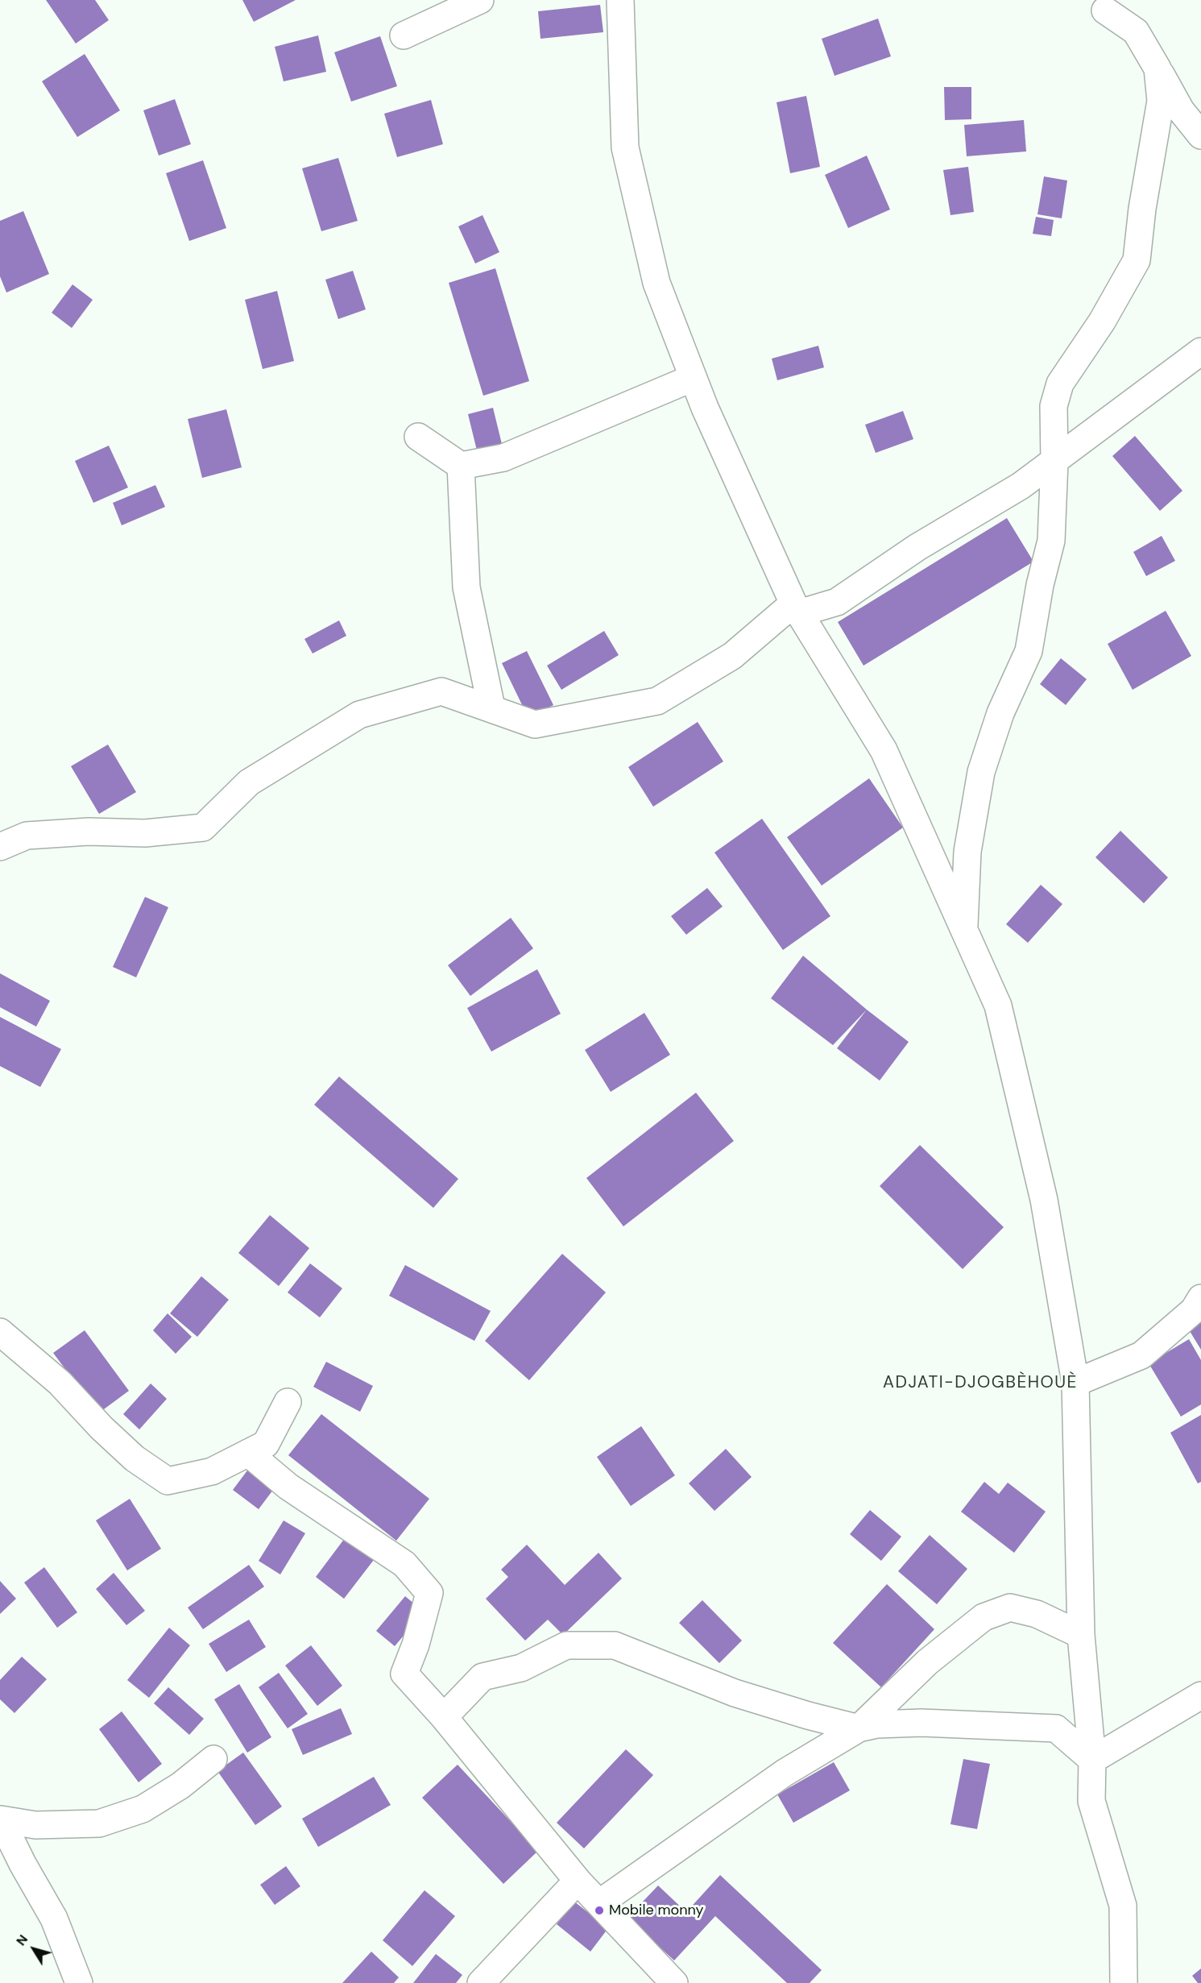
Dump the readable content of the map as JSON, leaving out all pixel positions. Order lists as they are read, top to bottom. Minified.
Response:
{"districts":["ADJATI-DJOGBÈHOUÈ"],"places":["Mobile monny"],"north":"top left"}
